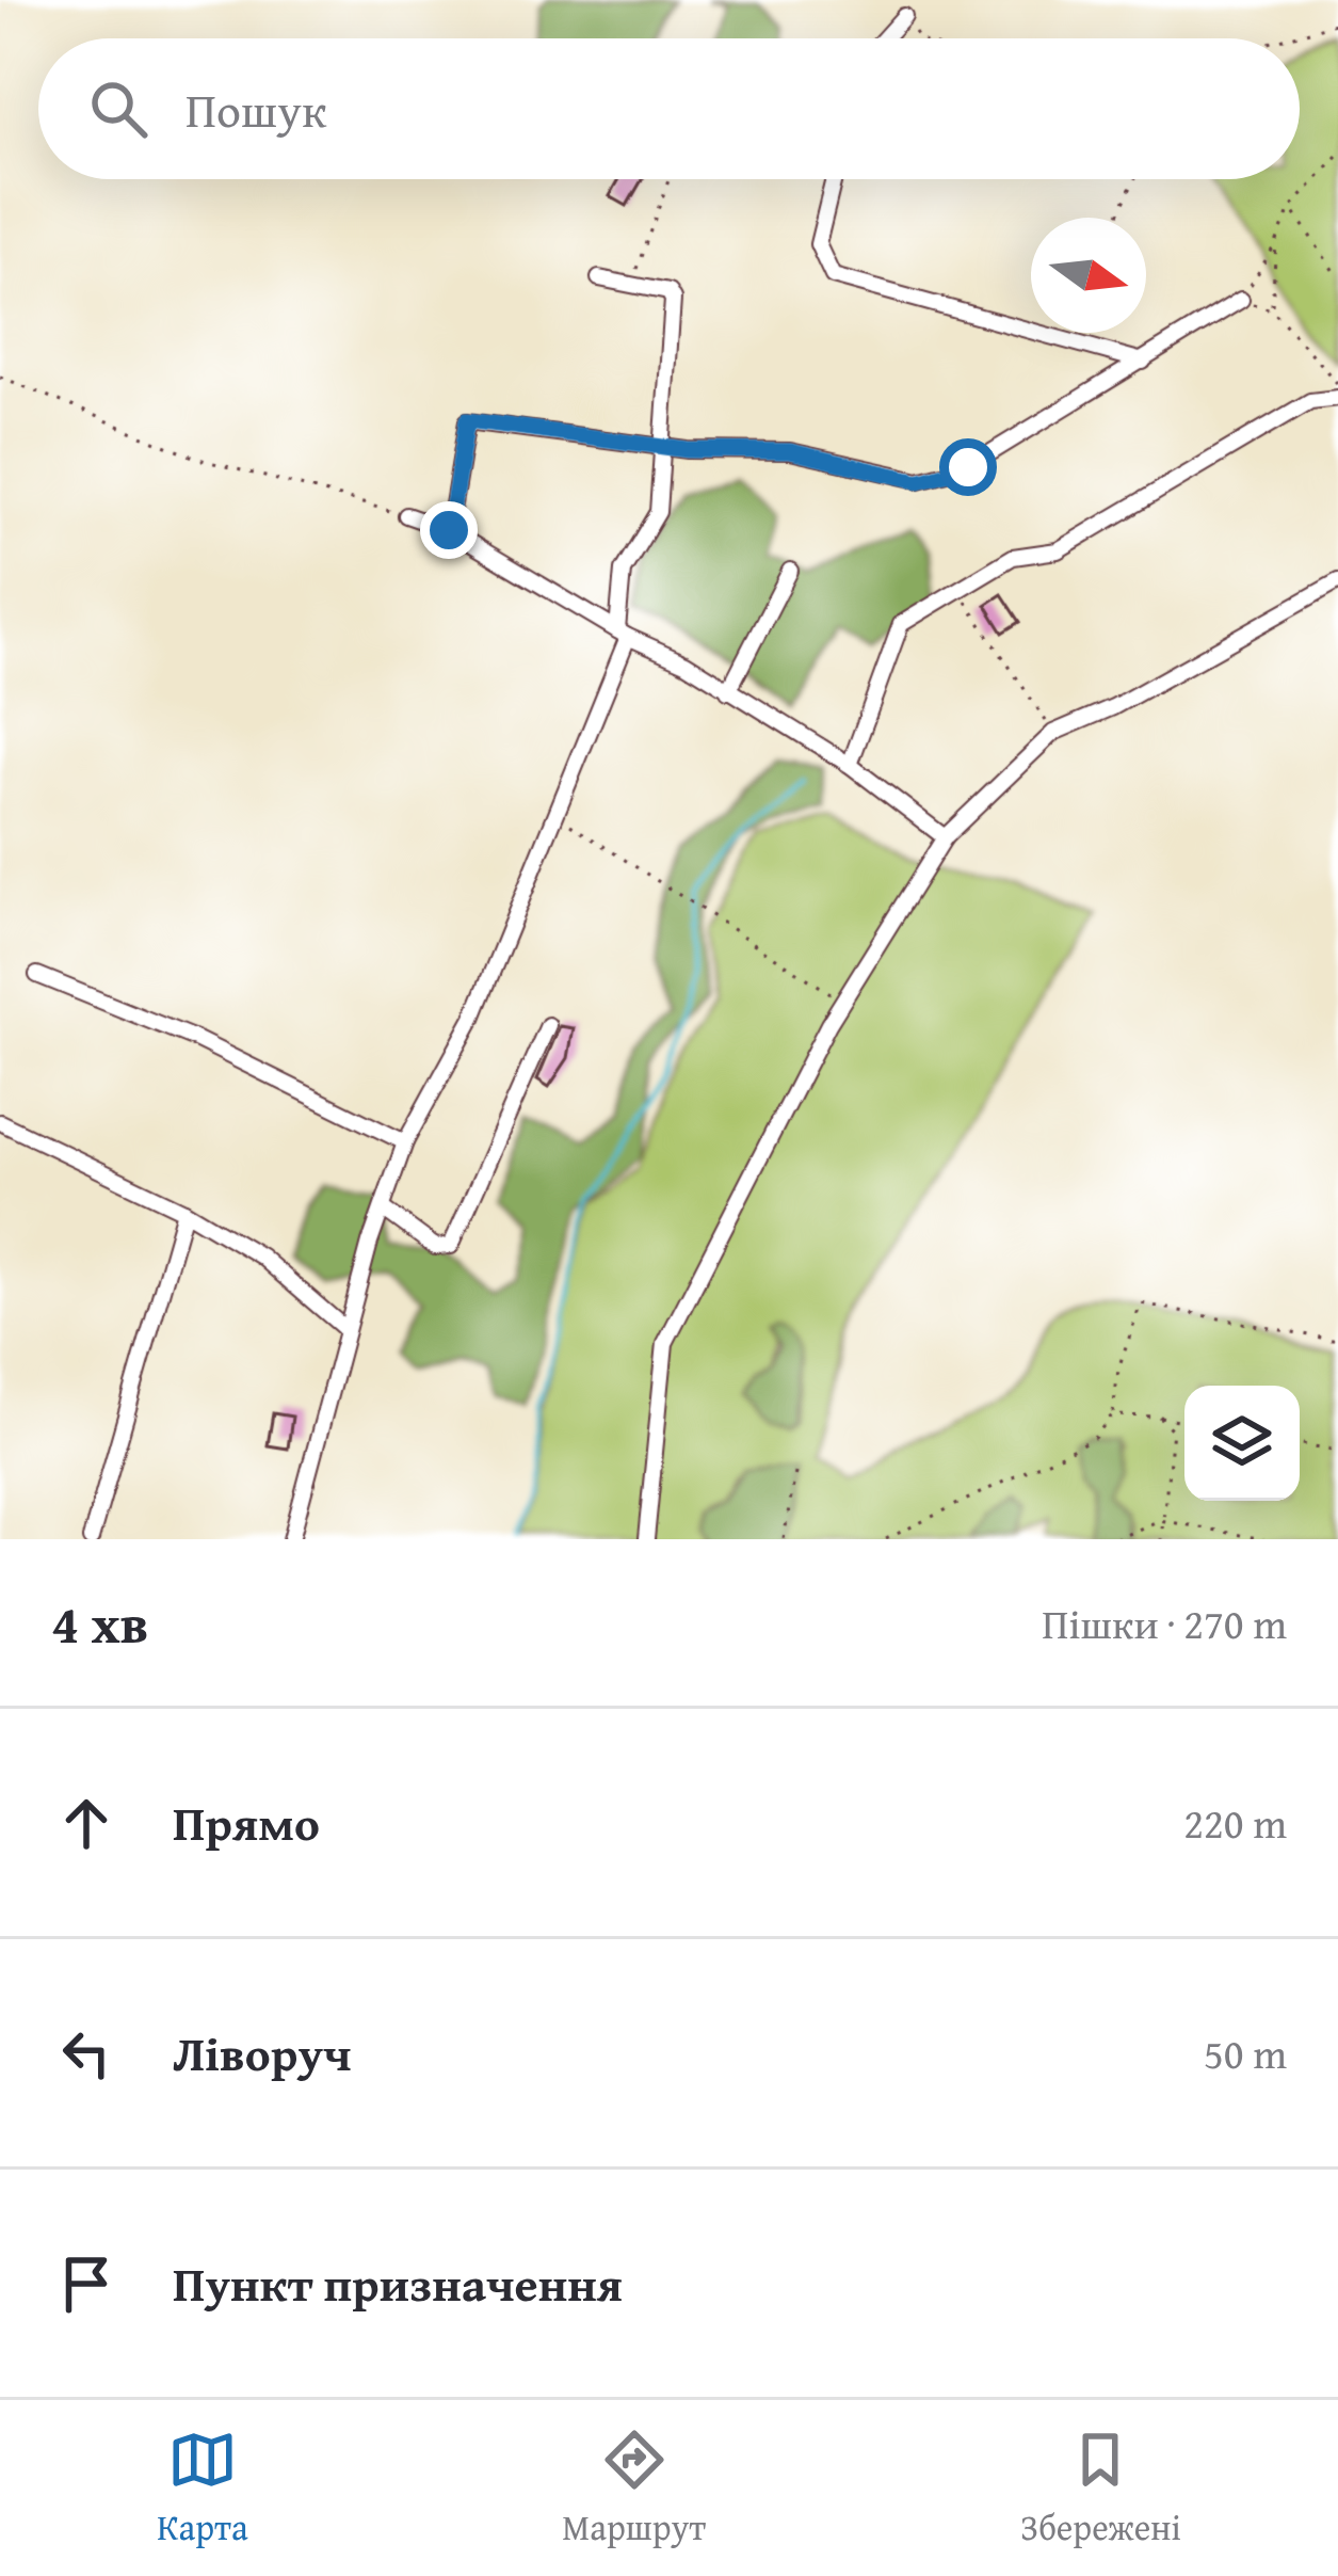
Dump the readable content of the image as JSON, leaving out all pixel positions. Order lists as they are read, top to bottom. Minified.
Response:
{"north":"right","page":{"search":"Пошук","heading":["4 хв","Пішки · 270 m"],"list":[["Прямо","220 m"],["Ліворуч","50 m"],"Пункт призначення"],"nav":["Карта","Маршрут","Збережені"]}}
